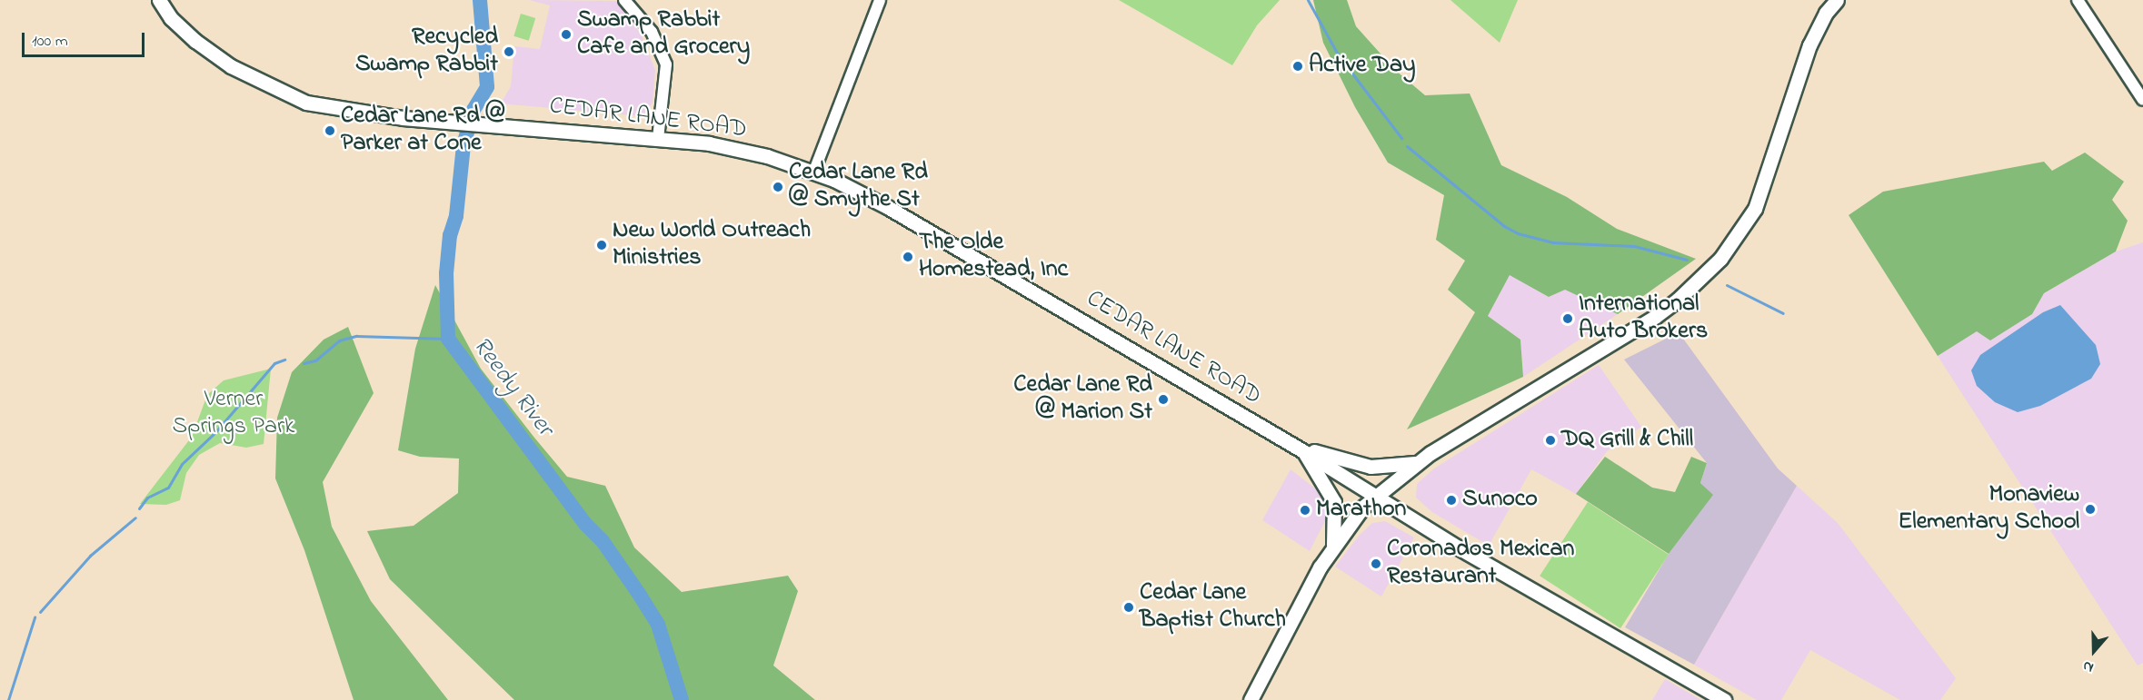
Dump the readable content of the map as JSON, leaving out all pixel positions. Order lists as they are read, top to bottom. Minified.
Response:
{"streets":{"main road":["CEDAR LANE ROAD"]},"water":["Reedy River"],"parks":["Verner Springs Park"],"places":["Swamp Rabbit Cafe and Grocery","Recycled Swamp Rabbit","Active Day","Cedar Lane Rd @ Parker at Cone","Cedar Lane Rd @ Smythe St","New World Outreach Ministries","The Olde Homestead, Inc","International Auto Brokers","Cedar Lane Rd @ Marion St","DQ Grill & Chill","Sunoco","Monaview Elementary School","Marathon","Coronados Mexican Restaurant","Cedar Lane Baptist Church"],"scale_bar":"100 m","north":"bottom"}
